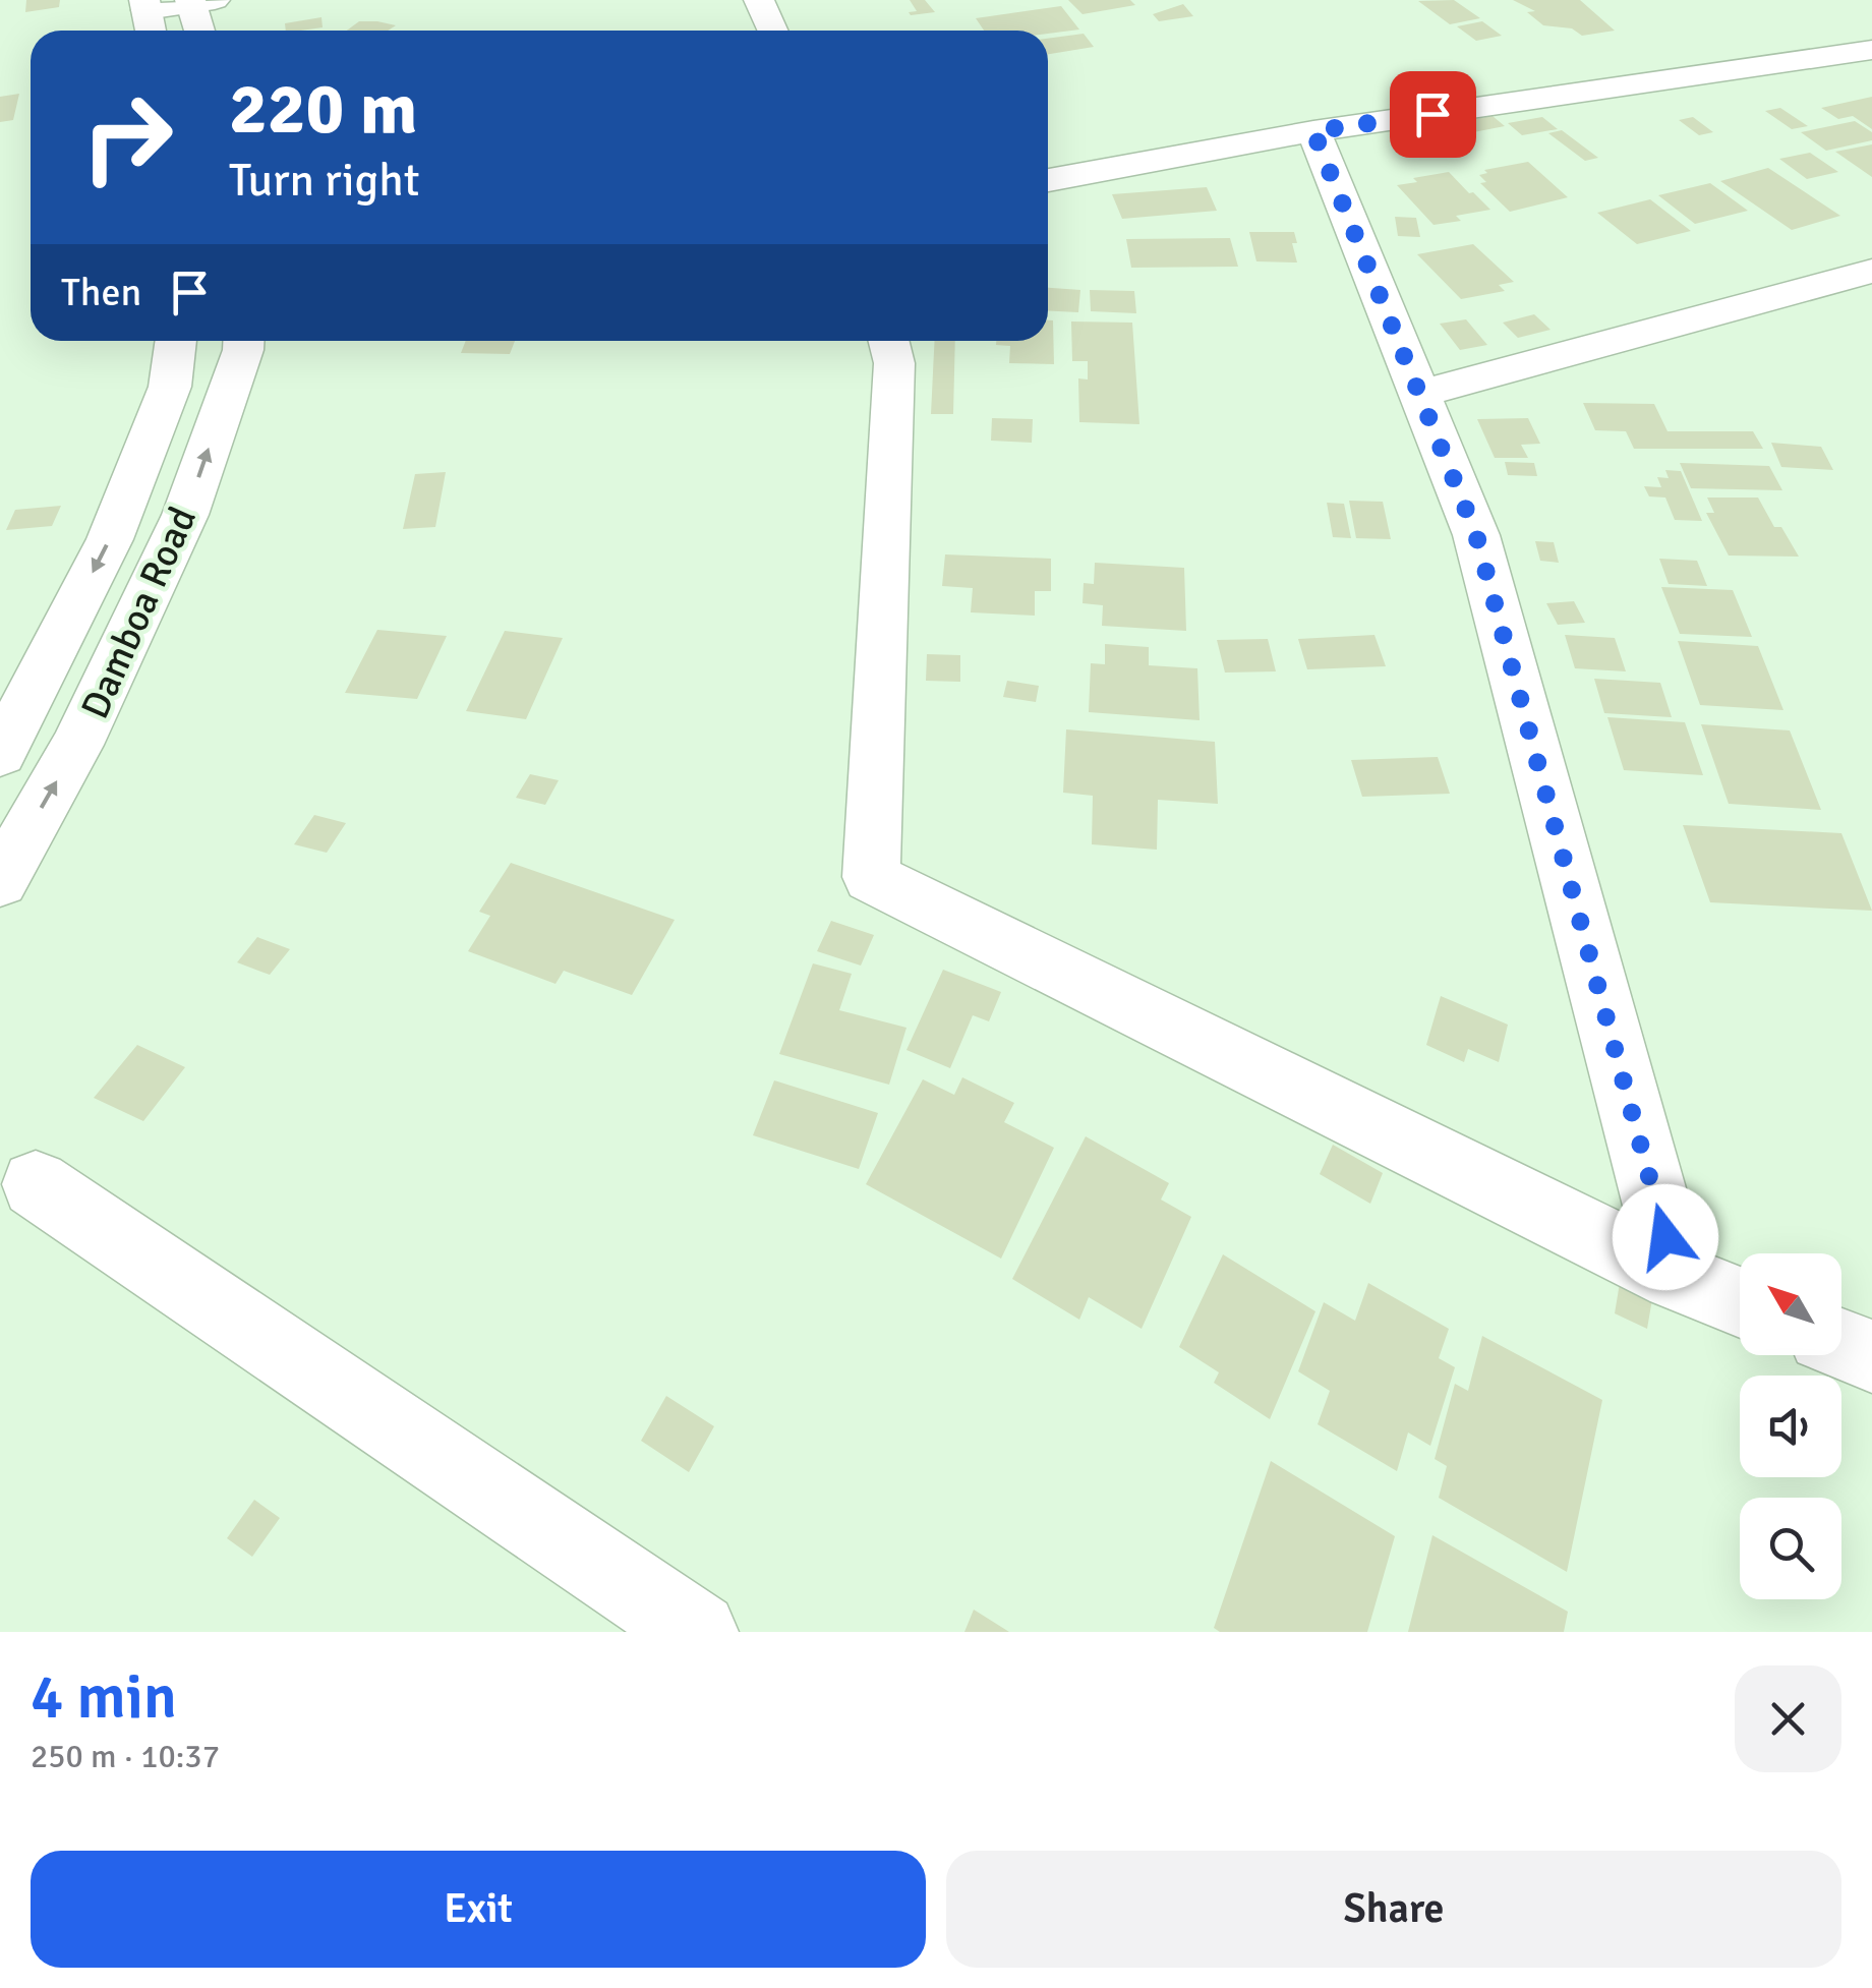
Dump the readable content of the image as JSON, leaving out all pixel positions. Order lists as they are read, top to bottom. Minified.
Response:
{"streets":{"street":["Damboa Road"]},"north":"top left","page":{"turn":["220 m","Turn right"],"then":"Then","heading":["4 min","250 m · 10:37"],"buttons":["Exit","Share"]}}
